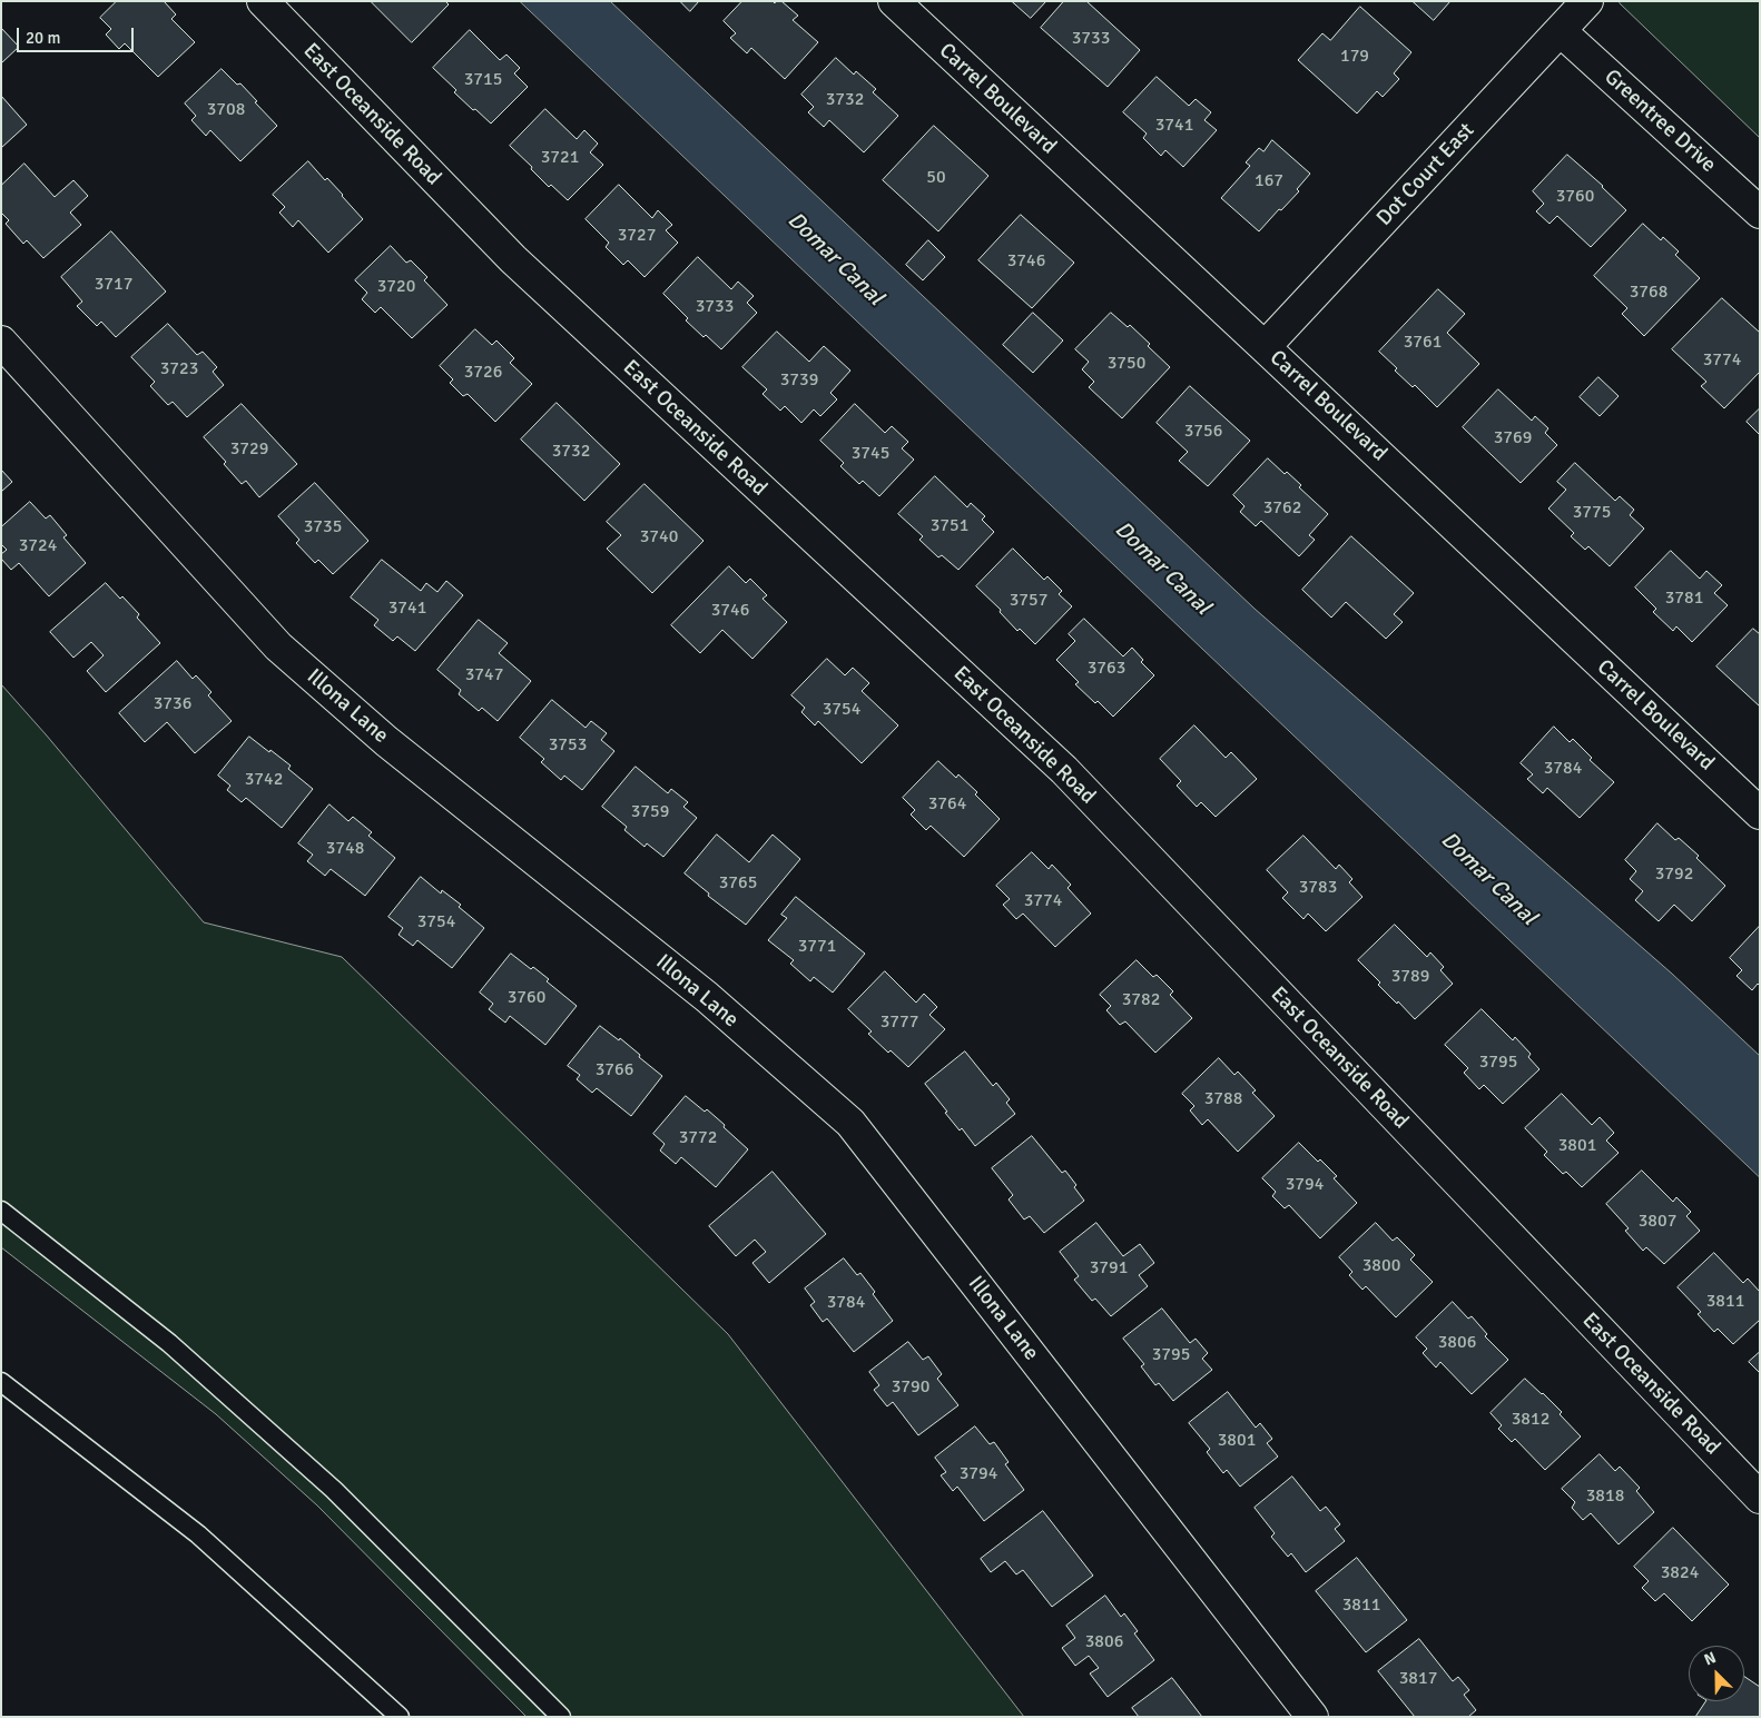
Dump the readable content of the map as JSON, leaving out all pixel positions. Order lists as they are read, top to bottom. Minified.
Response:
{"streets":{"street":["Carrel Boulevard","East Oceanside Road","Greentree Drive","Dot Court East","Illona Lane"]},"crossings":[["Carrel Boulevard","Dot Court East"],["Greentree Drive","Dot Court East"]],"water":["Domar Canal"],"house_numbers":["3733","179","3715","3732","3708","3741","3721","50","167","3760","3727","3746","3717","3720","3768","3733","3761","3774","3750","3723","3726","3739","3756","3769","3729","3732","3745","3762","3775","3751","3735","3740","3724","3781","3757","3741","3746","3763","3747","3736","3754","3753","3784","3742","3764","3759","3748","3792","3765","3783","3774","3754","3771","3789","3760","3782","3777","3795","3766","3788","3772","3801","3794","3807","3800","3791","3811","3784","3806","3795","3790","3812","3801","3794","3818","3824","3811","3806","3817"],"scale_bar":"20 m","north":"top left"}
